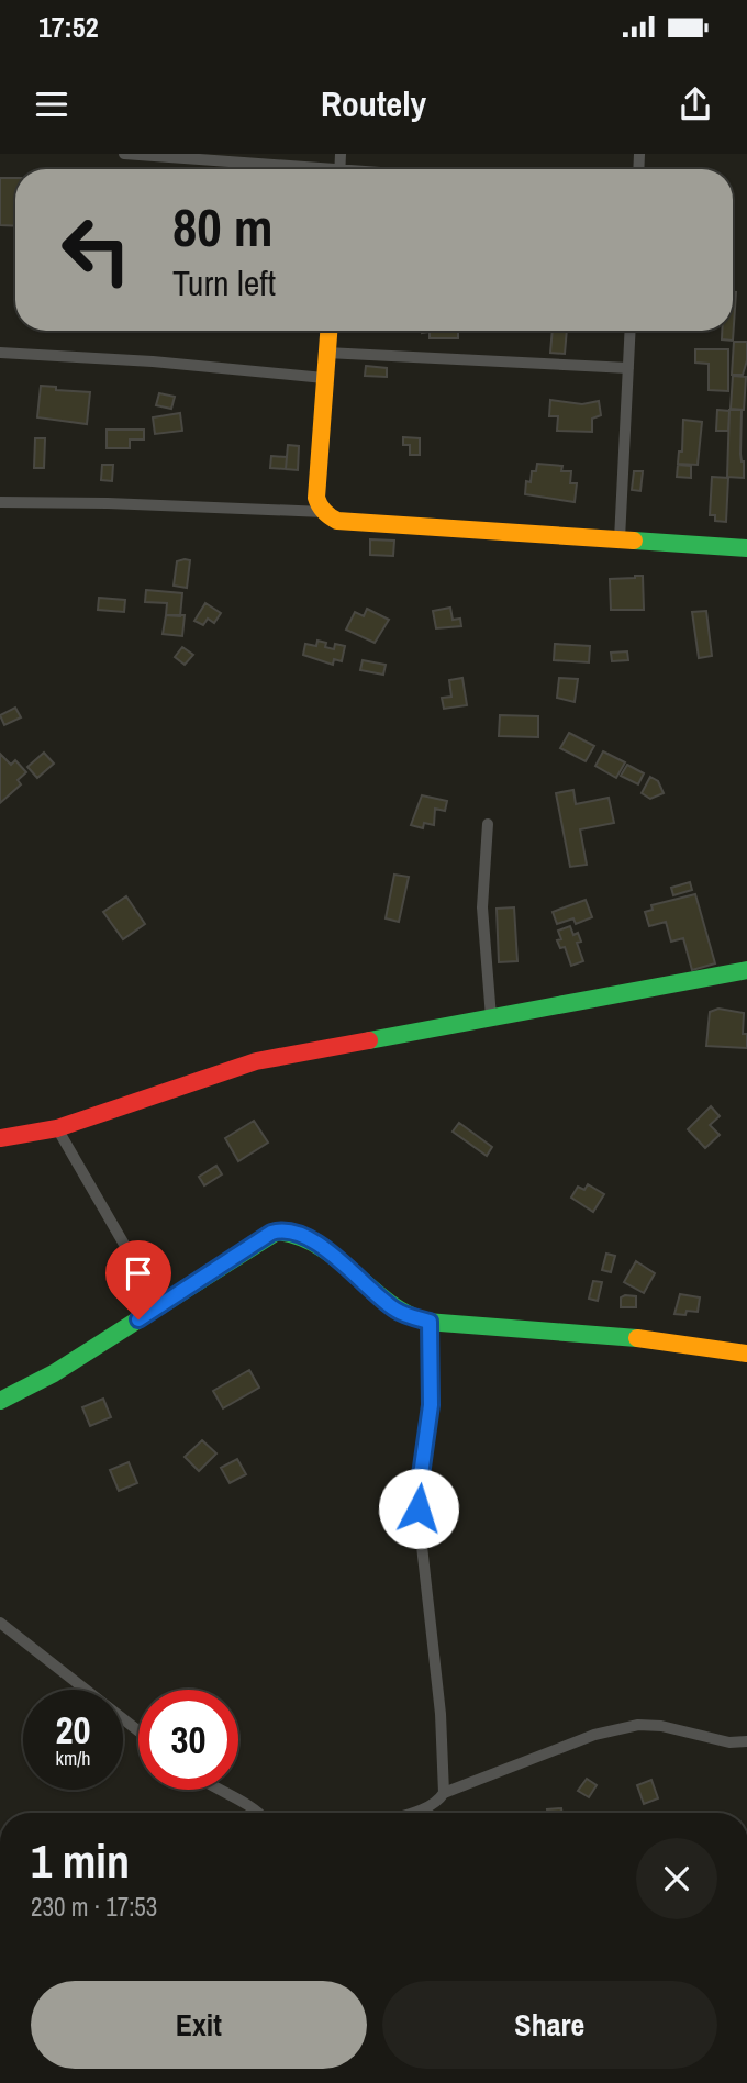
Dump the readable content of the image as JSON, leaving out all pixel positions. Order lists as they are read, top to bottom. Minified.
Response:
{"page":{"status":"17:52","header":"Routely","turn":["80 m","Turn left"],"speed":"20 km/h","limit":"30","heading":["1 min","230 m · 17:53"],"buttons":["Exit","Share"]}}
